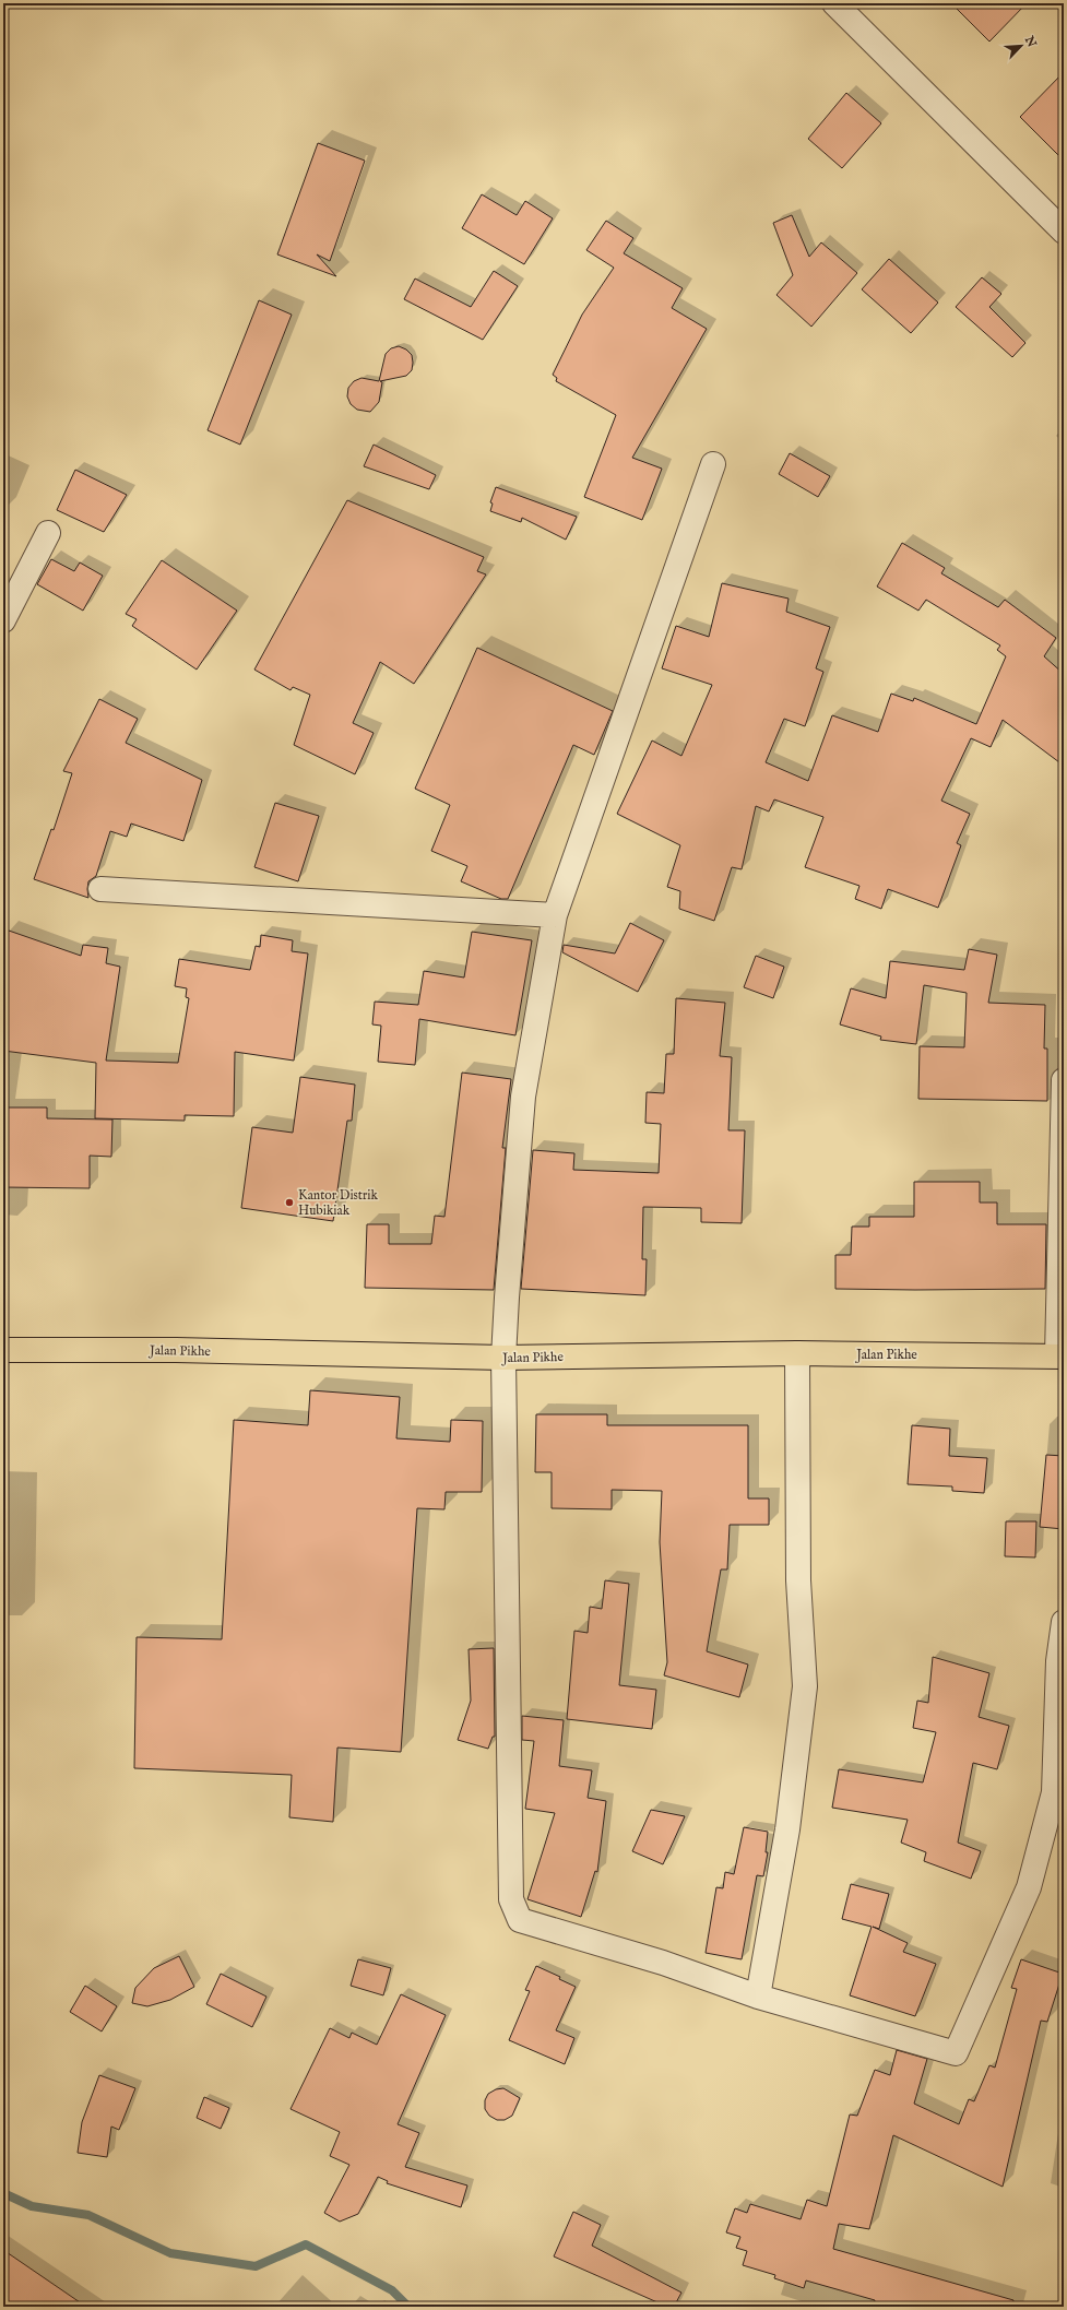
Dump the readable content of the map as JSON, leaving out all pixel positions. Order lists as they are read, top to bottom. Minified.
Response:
{"streets":{"highway":["Jalan Pikhe"]},"places":["Kantor Distrik Hubikiak"],"north":"top right"}
